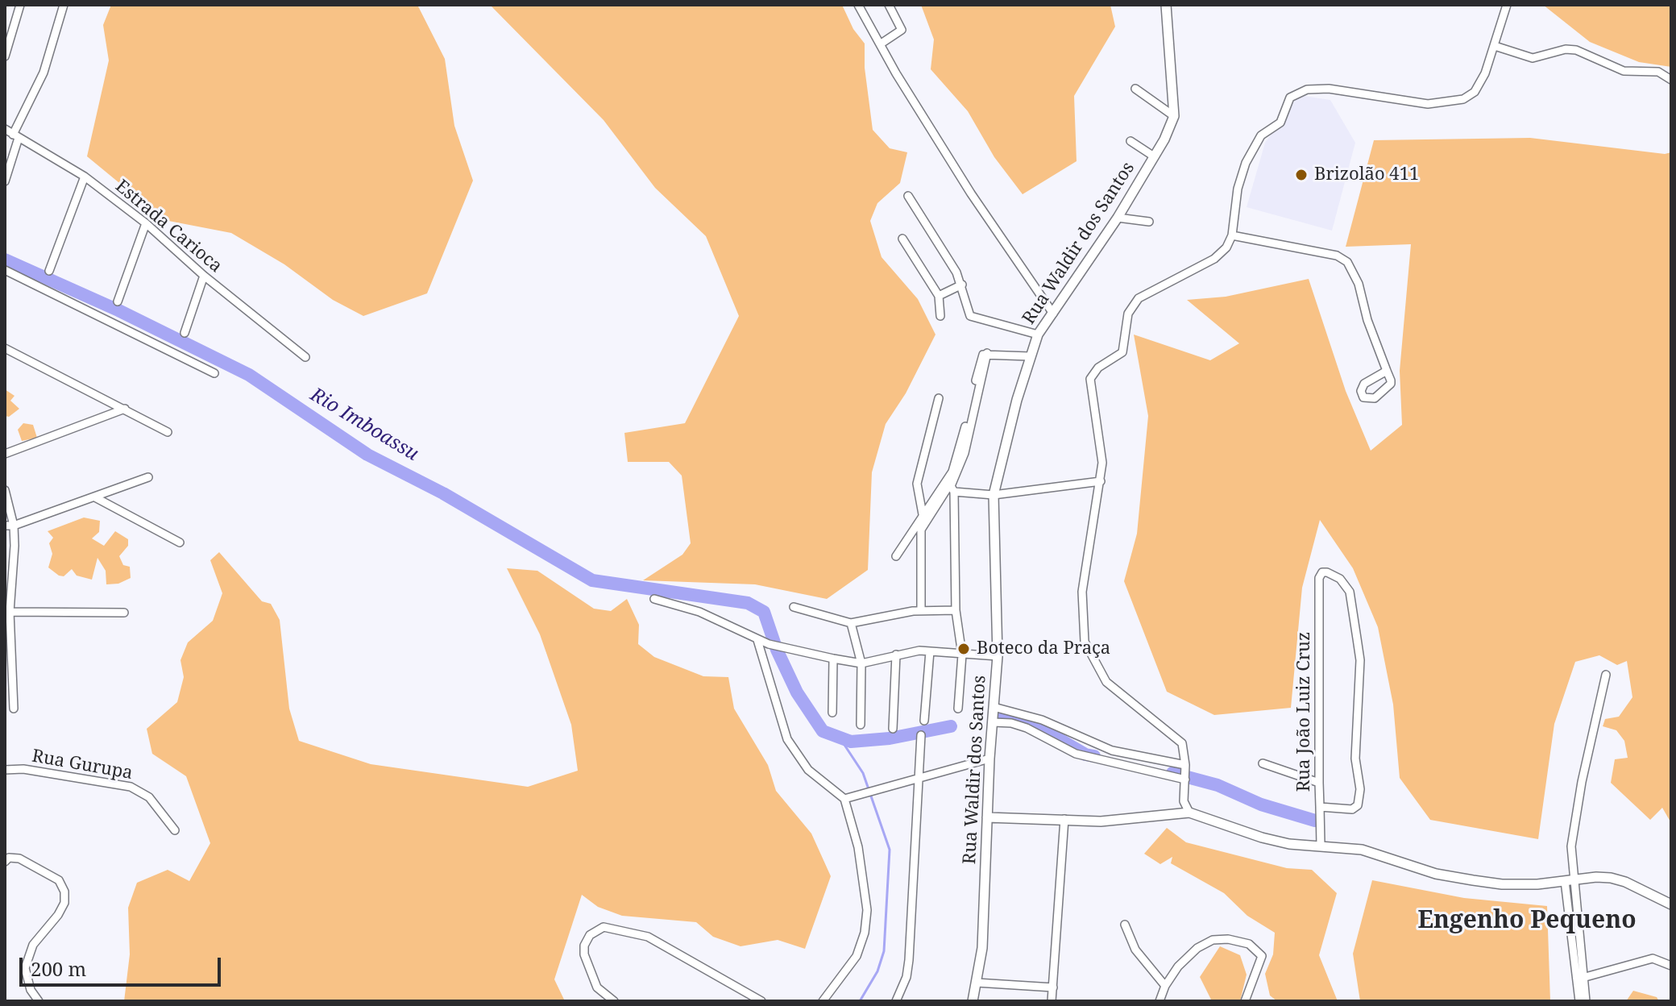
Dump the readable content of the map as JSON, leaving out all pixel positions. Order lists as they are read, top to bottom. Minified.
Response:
{"streets":{"street":["Estrada Carioca","Rua Waldir dos Santos","Rua João Luiz Cruz","Rua Gurupa"]},"districts":["Engenho Pequeno"],"water":["Rio Imboassu"],"places":["Brizolão 411","Boteco da Praça"],"scale_bar":"200 m"}
